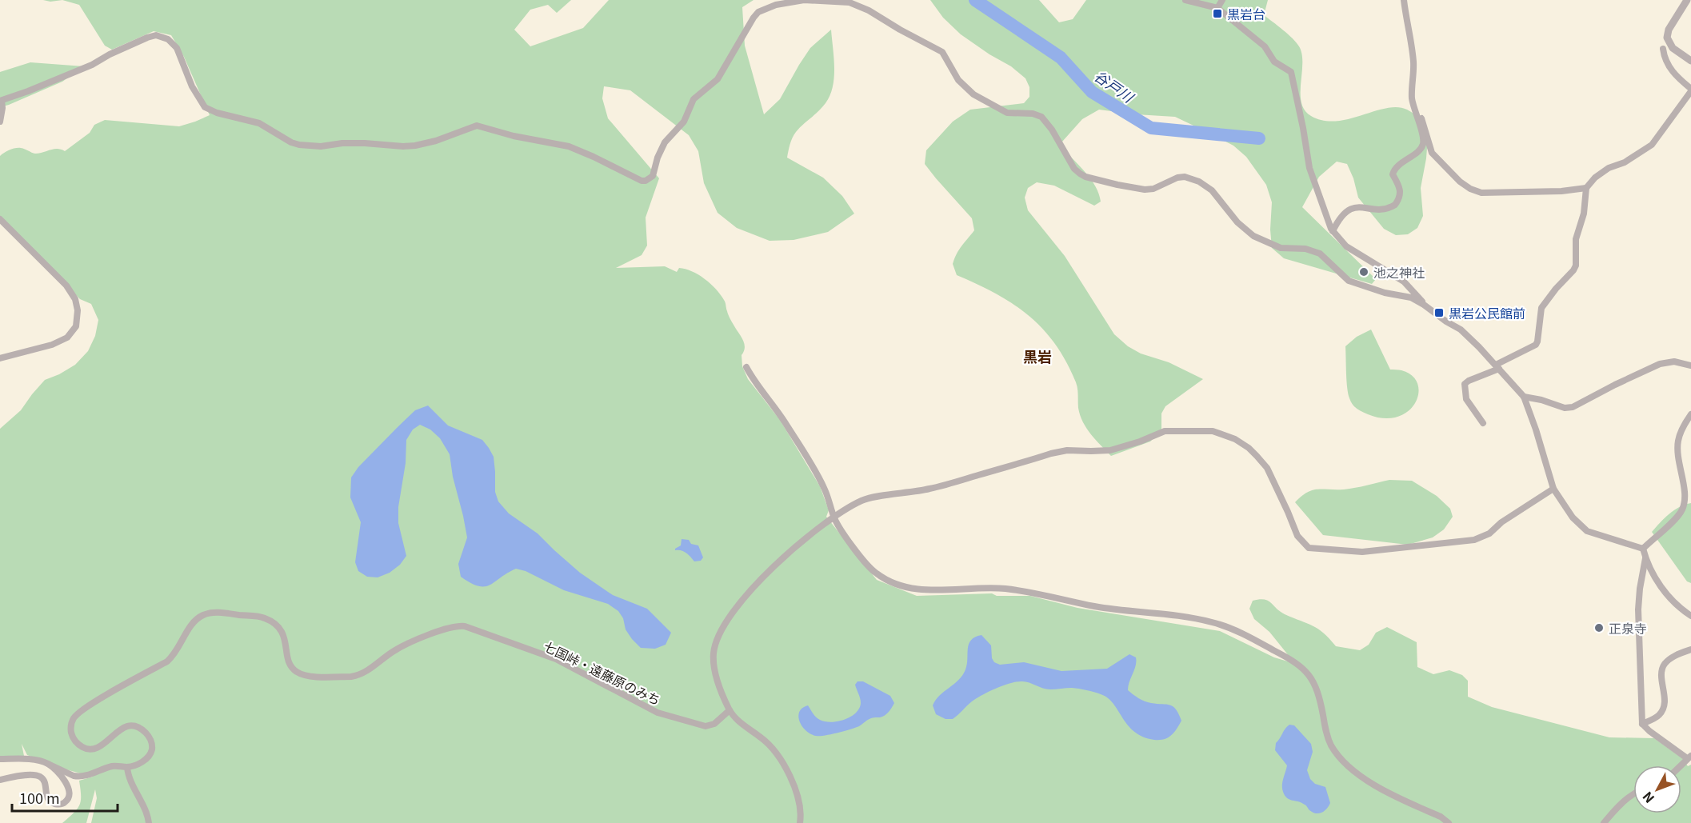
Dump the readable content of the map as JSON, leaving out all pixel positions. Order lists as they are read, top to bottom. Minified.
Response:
{"streets":{"street":["七国峠・遠藤原のみち"]},"districts":["黒岩"],"water":["谷戸川"],"places":{"transit":["黒岩台","黒岩公民館前"],"other":["池之神社","正泉寺"]},"scale_bar":"100 m","north":"bottom left"}
